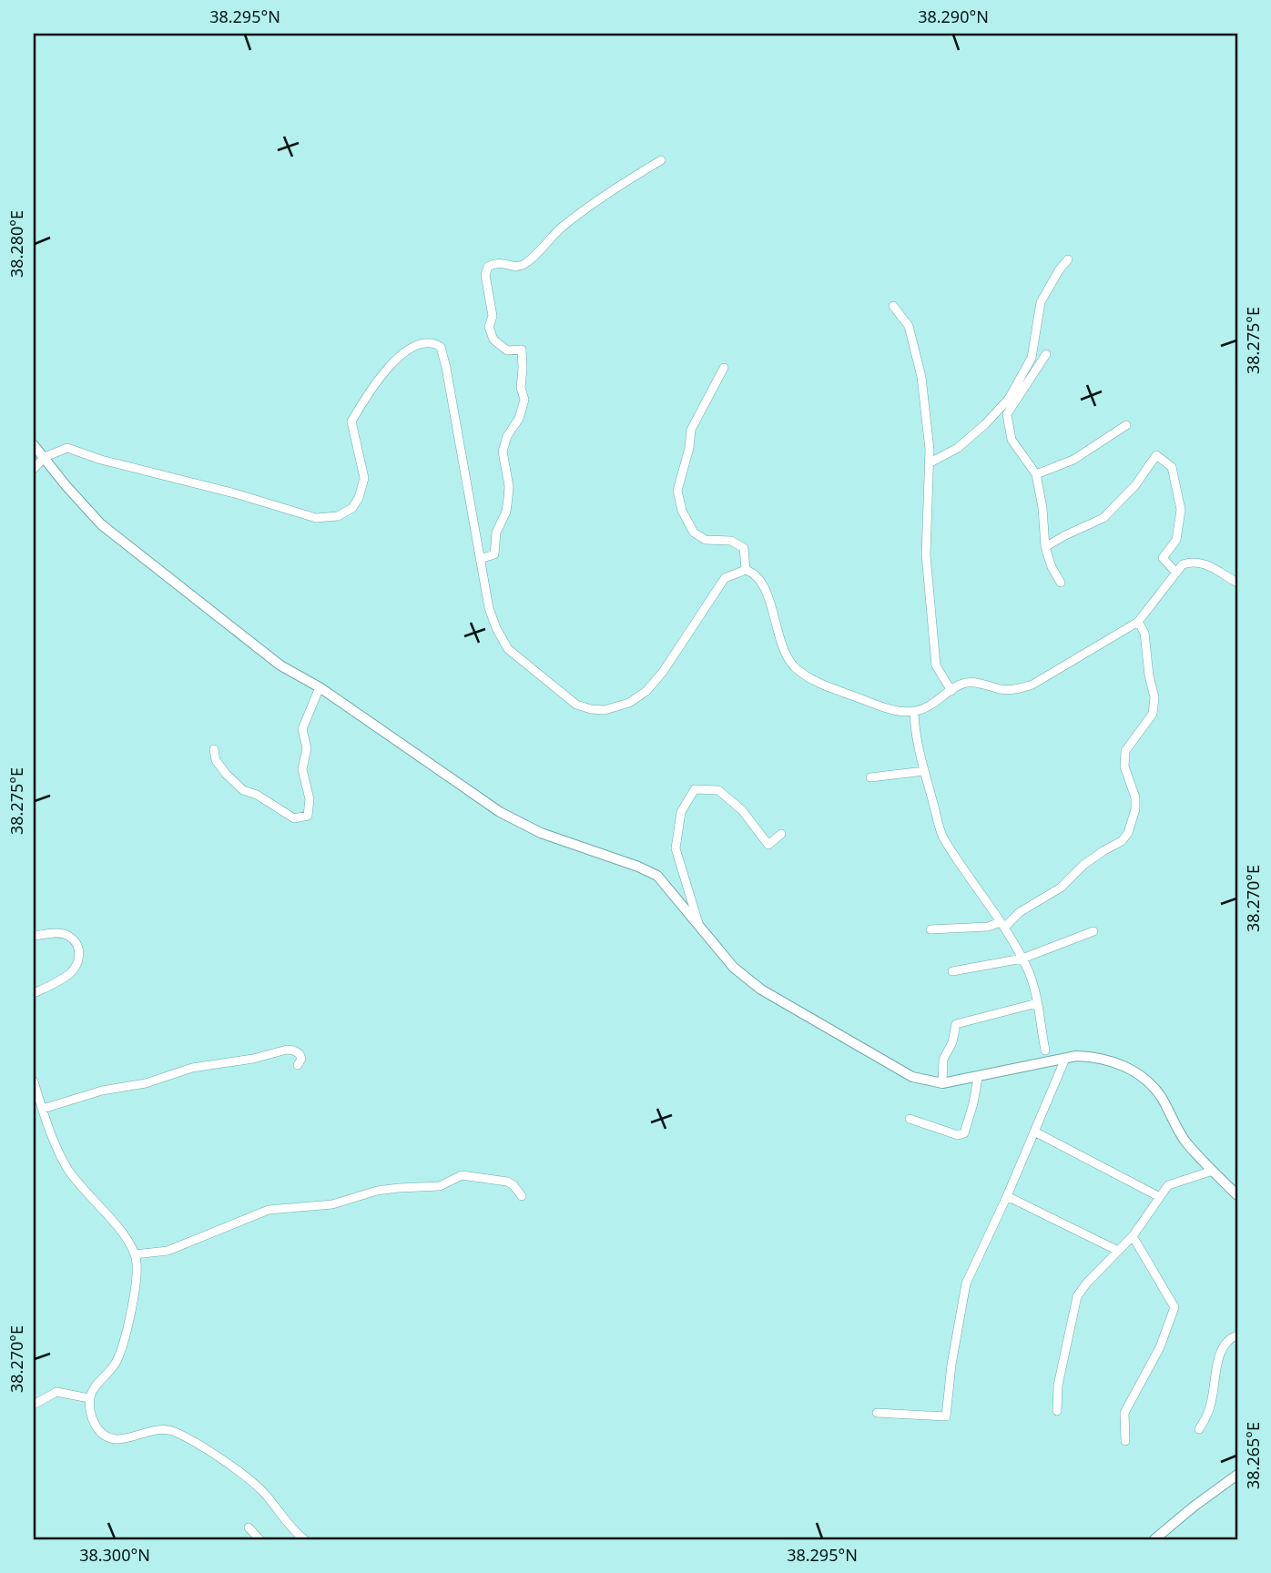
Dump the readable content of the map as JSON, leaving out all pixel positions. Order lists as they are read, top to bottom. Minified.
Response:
{"coordinates":["38.295°N","38.290°N","38.280°E","38.275°E","38.270°E","38.265°E","38.300°N"]}
